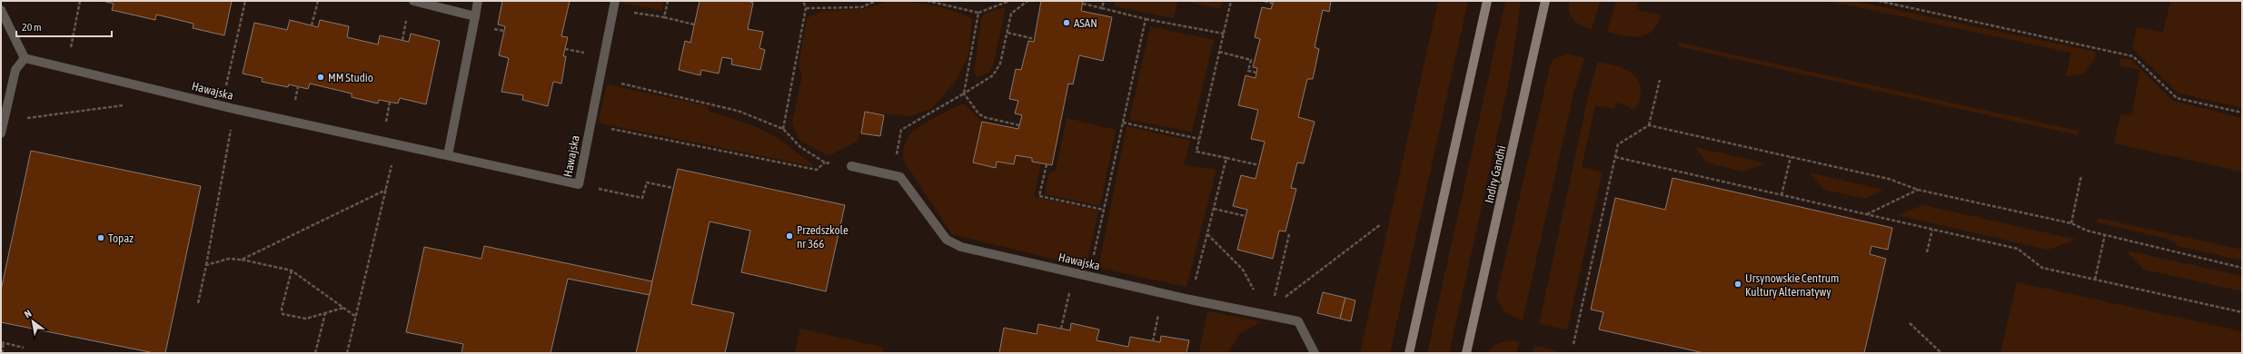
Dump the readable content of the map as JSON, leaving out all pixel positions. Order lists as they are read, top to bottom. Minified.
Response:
{"streets":{"street":["Hawajska","Indiry Gandhi"]},"places":["ASAN","MM Studio","Przedszkole nr 366","Topaz","Ursynowskie Centrum Kultury Alternatywy"],"scale_bar":"20 m","north":"top left"}
